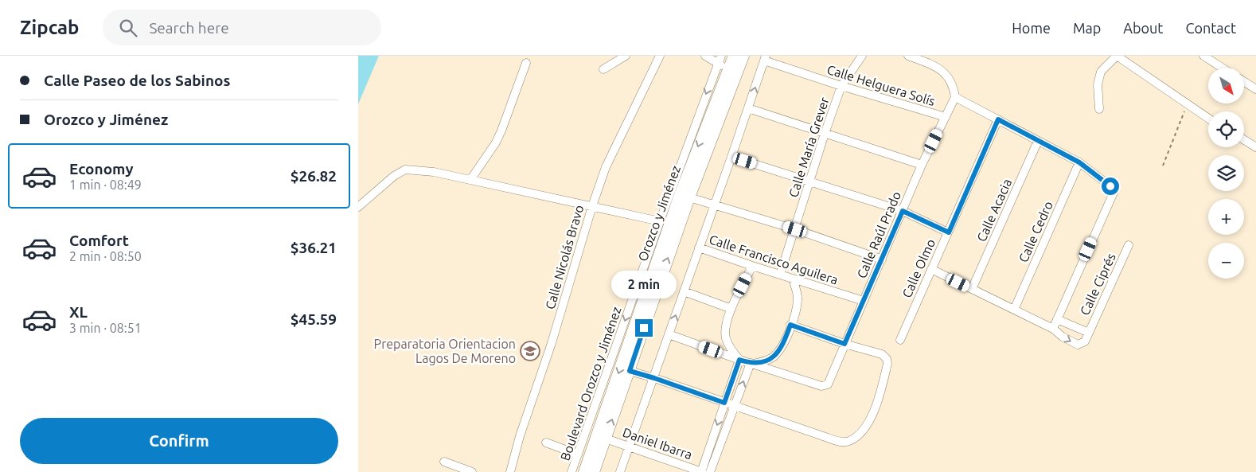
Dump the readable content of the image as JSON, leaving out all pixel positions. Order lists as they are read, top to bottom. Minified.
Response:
{"streets":{"highway":["Orozco y Jiménez"],"street":["Calle Helguera Solís","Calle María Grever","Calle Acacia","Calle Cedro","Calle Raúl Prado","Calle Nicolás Bravo","Calle Francisco Aguilera","Calle Olmo","Calle Ciprés","Boulevard Orozco y Jiménez","Daniel Ibarra"]},"crossings":[["Calle Helguera Solís","Calle María Grever"],["Calle Helguera Solís","Calle Raúl Prado"],["Calle María Grever","Calle Raúl Prado"],["Calle María Grever","Calle Francisco Aguilera"],["Orozco y Jiménez","Daniel Ibarra"],["Calle Raúl Prado","Calle Francisco Aguilera"]],"places":{"school or university":["Preparatoria Orientacion Lagos De Moreno"]},"north":"bottom right","page":{"header":"Zipcab","search":"Search here","nav":["Home","Map","About","Contact"],"banner":["Calle Paseo de los Sabinos","Orozco y Jiménez"],"map_buttons":["+","−"],"list":[{"name":"Economy","note":"1 min · 08:49","value":"$26.82"},{"name":"Comfort","note":"2 min · 08:50","value":"$36.21"},{"name":"XL","note":"3 min · 08:51","value":"$45.59"}],"bubble":"2 min","buttons":"Confirm"}}
